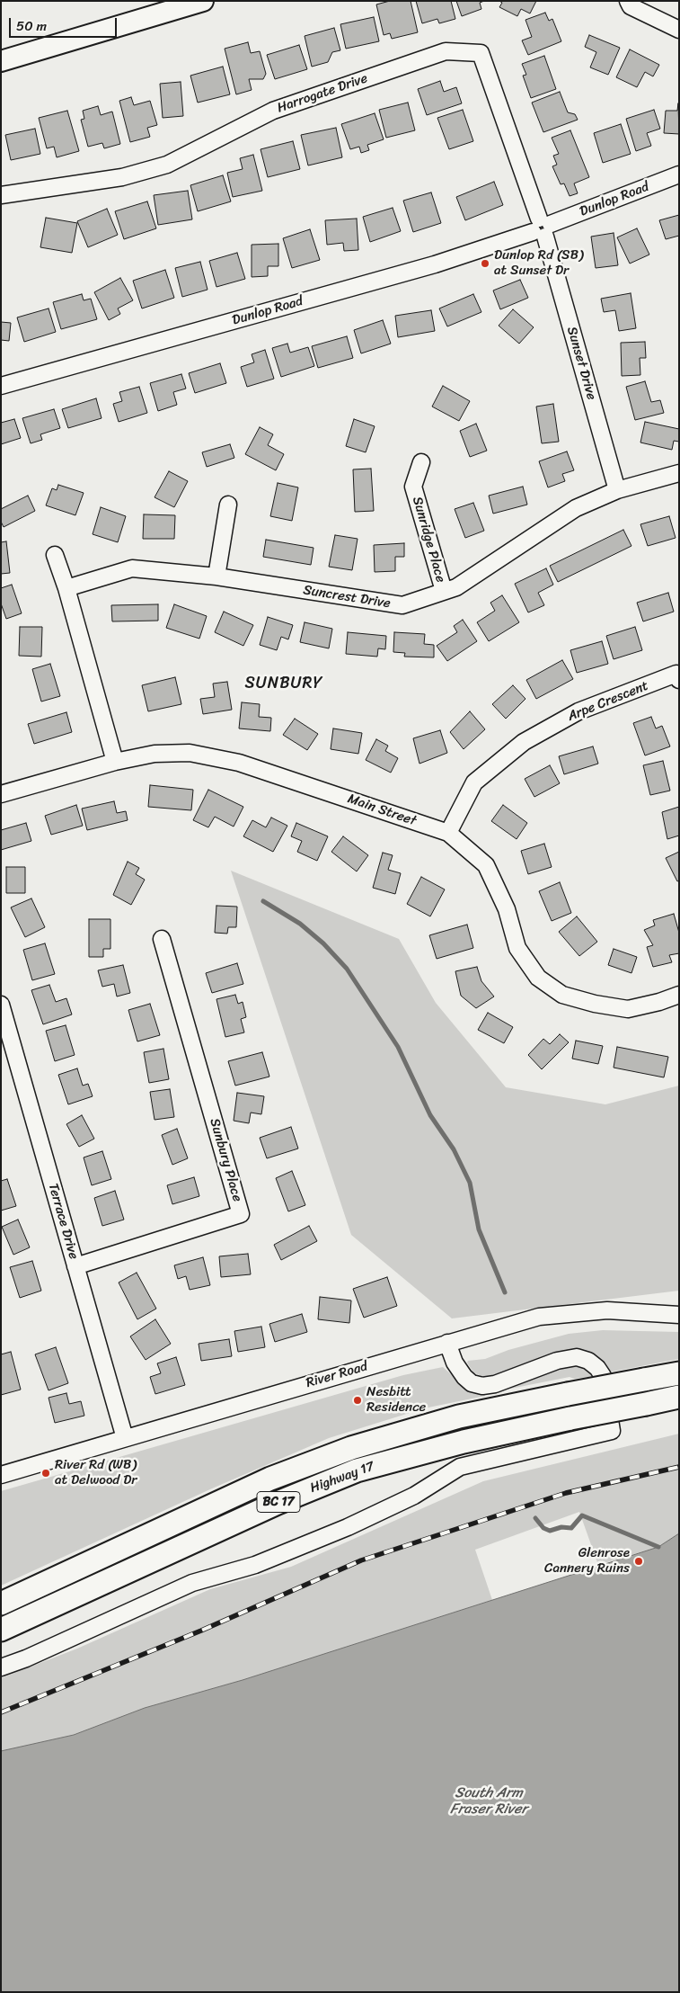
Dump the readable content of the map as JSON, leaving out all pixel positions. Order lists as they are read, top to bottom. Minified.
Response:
{"streets":{"highway":["Highway 17","BC 17"],"street":["Harrogate Drive","Dunlop Road","Sunset Drive","Sunridge Place","Suncrest Drive","Arpe Crescent","Main Street","Sunbury Place","Terrace Drive","River Road"]},"crossings":[["Harrogate Drive","Dunlop Road"],["Harrogate Drive","Sunset Drive"],["Dunlop Road","Sunset Drive"],["Sunset Drive","Suncrest Drive"],["Sunridge Place","Suncrest Drive"],["Arpe Crescent","Main Street"],["Sunbury Place","Terrace Drive"],["Terrace Drive","River Road"]],"districts":["SUNBURY"],"water":["South Arm Fraser River"],"places":["Dunlop Rd (SB) at Sunset Dr","Nesbitt Residence","River Rd (WB) at Delwood Dr","Glenrose Cannery Ruins"],"scale_bar":"50 m"}
